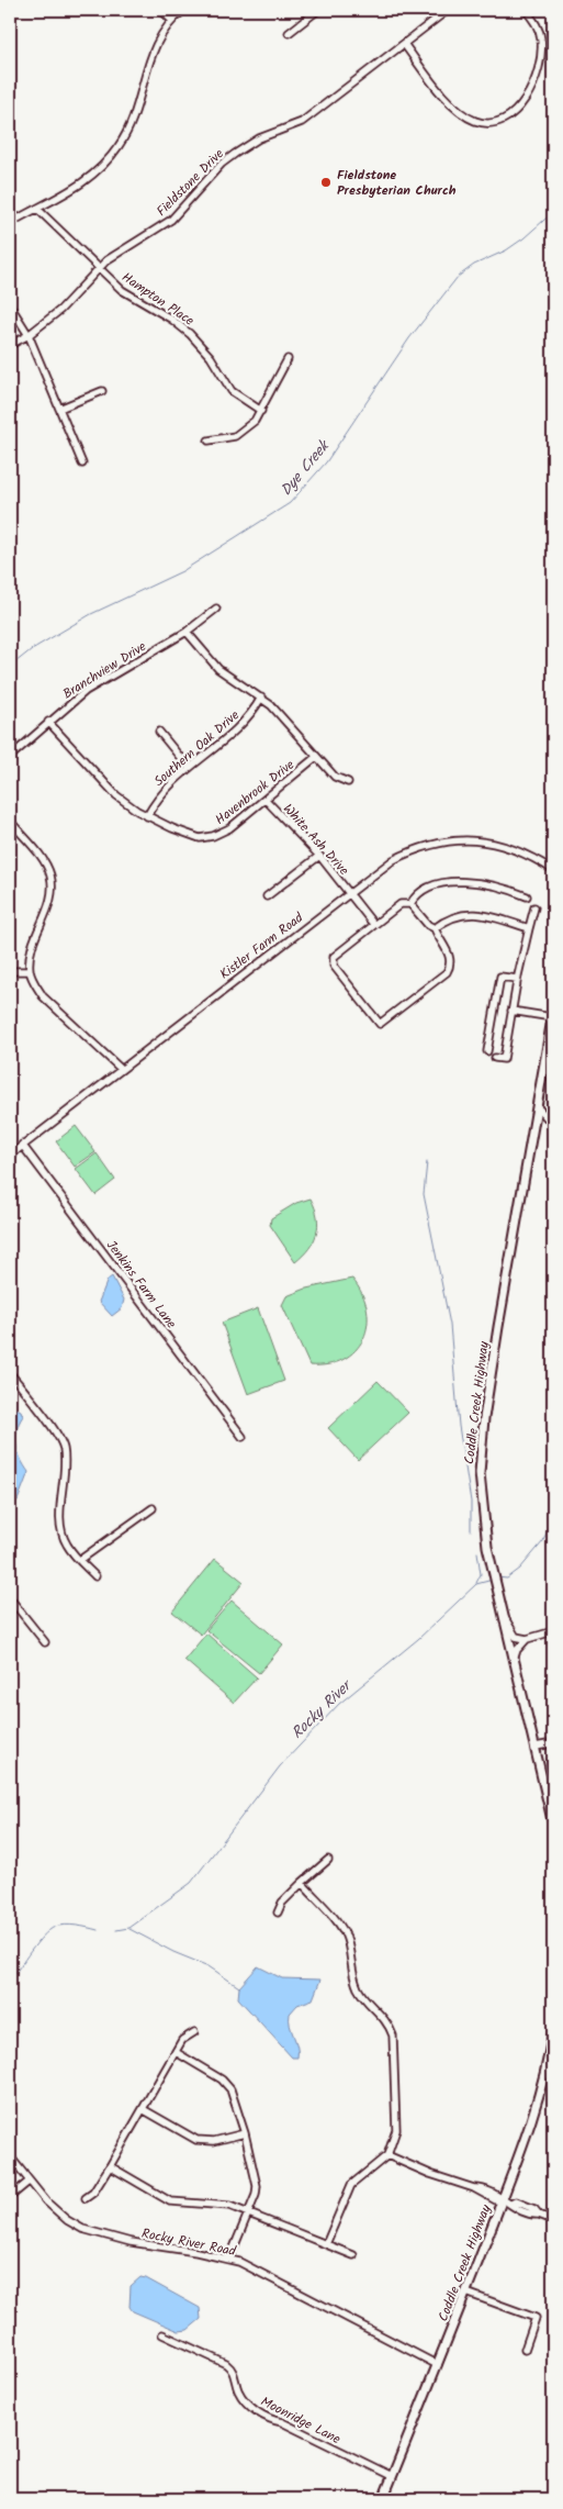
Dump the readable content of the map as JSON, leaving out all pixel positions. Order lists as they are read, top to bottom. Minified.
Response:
{"streets":{"main road":["Coddle Creek Highway"],"street":["Fieldstone Drive","Hampton Place","Branchview Drive","Southern Oak Drive","Havenbrook Drive","White Ash Drive","Kistler Farm Road","Jenkins Farm Lane","Rocky River Road","Moonridge Lane"]},"crossings":[["Fieldstone Drive","Hampton Place"],["Branchview Drive","Havenbrook Drive"],["Southern Oak Drive","Havenbrook Drive"],["Havenbrook Drive","White Ash Drive"],["White Ash Drive","Kistler Farm Road"],["Kistler Farm Road","Jenkins Farm Lane"],["Coddle Creek Highway","Rocky River Road"],["Coddle Creek Highway","Moonridge Lane"]],"water":["Dye Creek","Rocky River"],"places":["Fieldstone Presbyterian Church"]}
